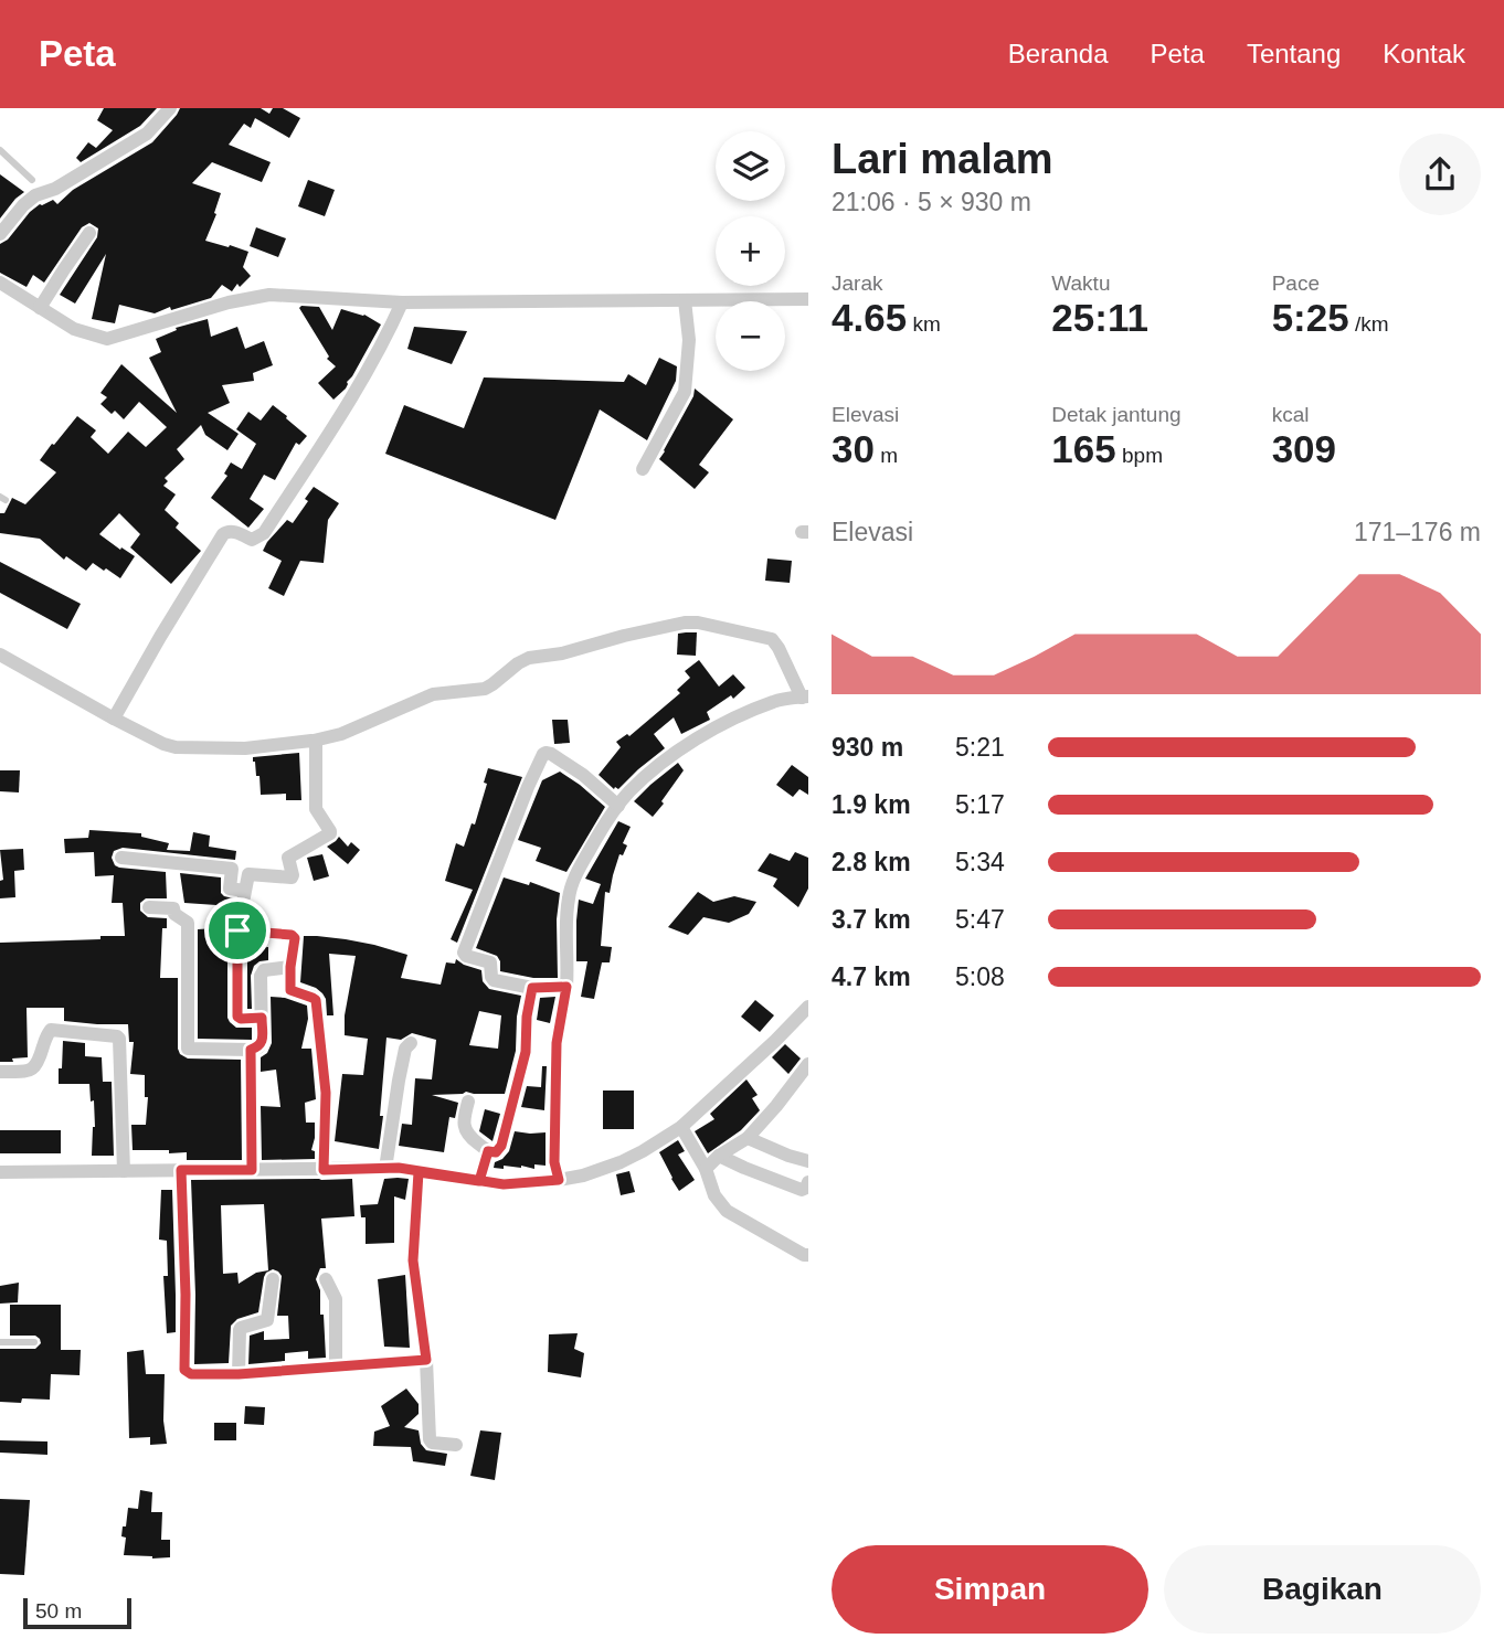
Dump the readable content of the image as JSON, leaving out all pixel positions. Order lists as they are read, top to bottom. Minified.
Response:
{"scale_bar":"50 m","page":{"header":"Peta","nav":["Beranda","Peta","Tentang","Kontak"],"heading":["Lari malam","21:06 · 5 × 930 m"],"map_buttons":["+","−"],"stats":[["Jarak","4.65 km"],["Waktu","25:11"],["Pace","5:25 /km"],["Elevasi","30 m"],["Detak jantung","165 bpm"],["kcal","309"]],"chart":["Elevasi","171–176 m"],"list":[{"name":"930 m","note":"5:21"},{"name":"1.9 km","note":"5:17"},{"name":"2.8 km","note":"5:34"},{"name":"3.7 km","note":"5:47"},{"name":"4.7 km","note":"5:08"}],"buttons":["Simpan","Bagikan"],"scale":"50 m"}}
